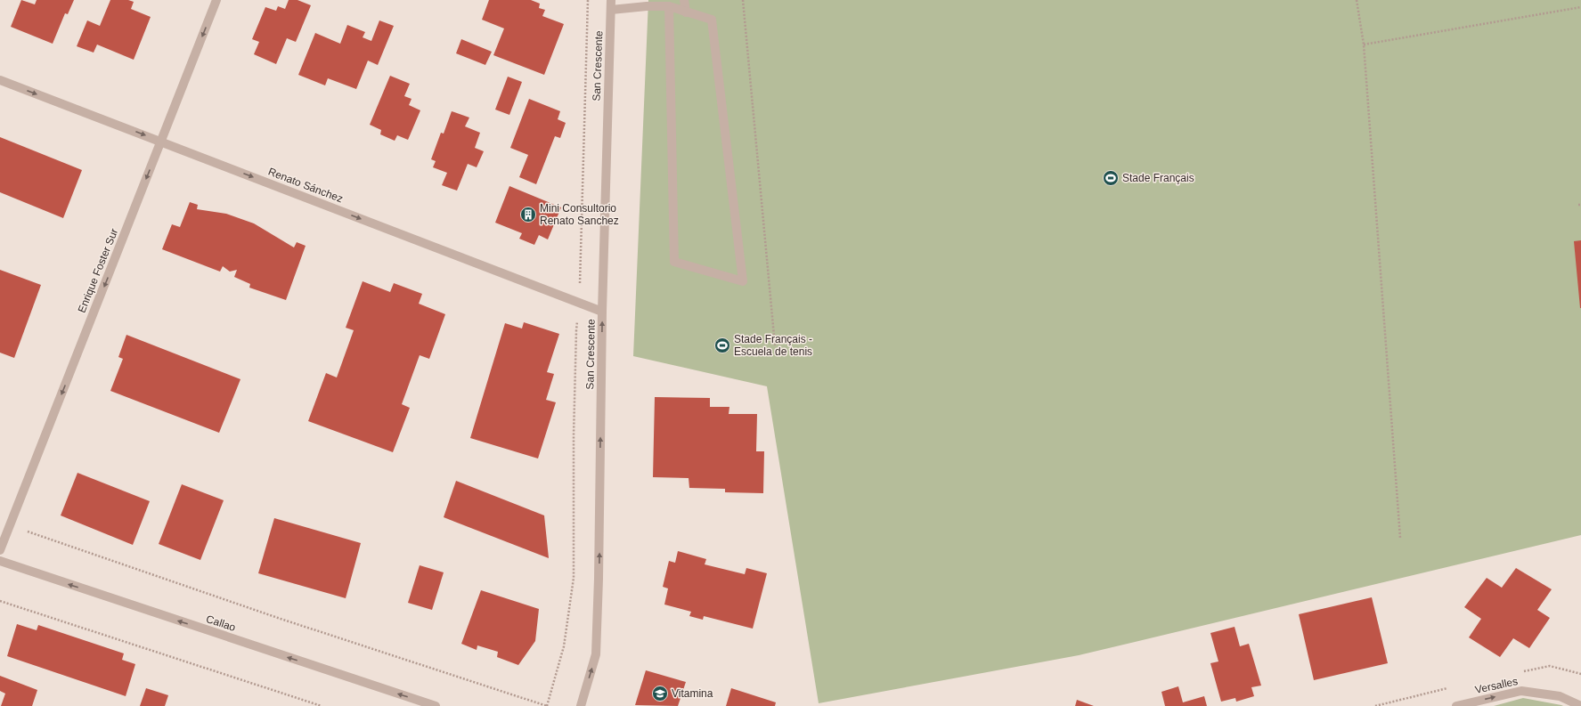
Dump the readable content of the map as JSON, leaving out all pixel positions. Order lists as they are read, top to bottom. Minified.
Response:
{"streets":{"street":["San Crescente","Renato Sánchez","Enrique Foster Sur","Callao","Versalles"]},"crossings":[["San Crescente","Renato Sánchez"],["Renato Sánchez","Enrique Foster Sur"]],"one_way":["San Crescente","Renato Sánchez","Enrique Foster Sur","Callao","Versalles"],"places":{"sports":["Stade Français","Stade Français - Escuela de tenis"],"building":["Mini Consultorio Renato Sanchez"],"school or university":["Vitamina"]}}
